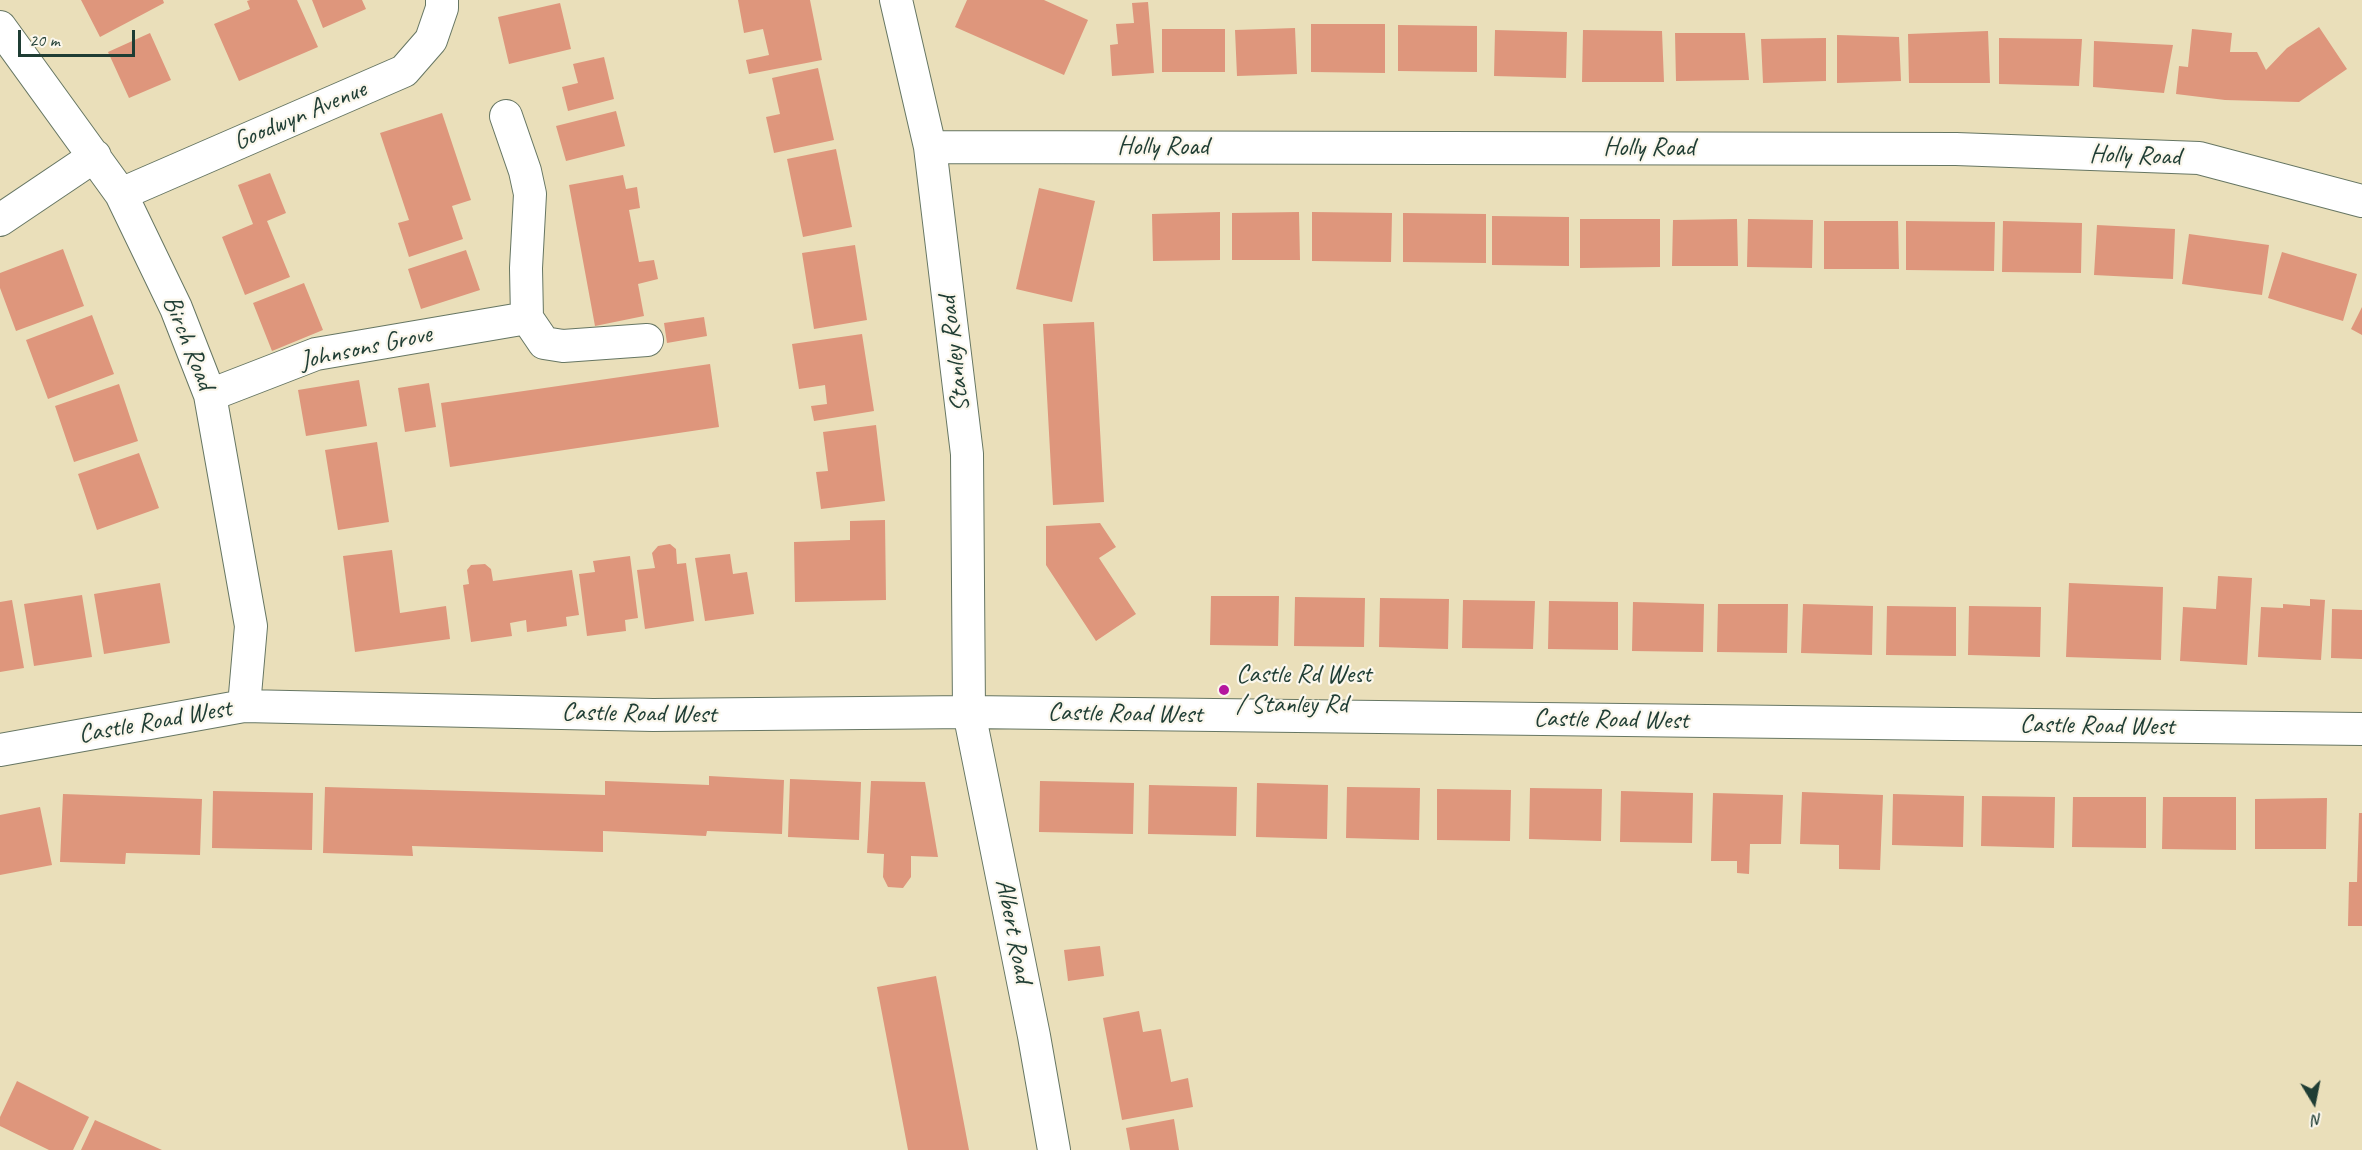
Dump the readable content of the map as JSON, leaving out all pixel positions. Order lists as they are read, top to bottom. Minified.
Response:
{"streets":{"street":["Goodwyn Avenue","Holly Road","Birch Road","Johnsons Grove","Stanley Road","Castle Road West","Albert Road"]},"crossings":[["Goodwyn Avenue","Birch Road"],["Holly Road","Stanley Road"],["Birch Road","Johnsons Grove"],["Birch Road","Castle Road West"],["Stanley Road","Castle Road West"],["Stanley Road","Albert Road"],["Castle Road West","Albert Road"]],"places":["Castle Rd West / Stanley Rd"],"scale_bar":"20 m","north":"bottom"}
